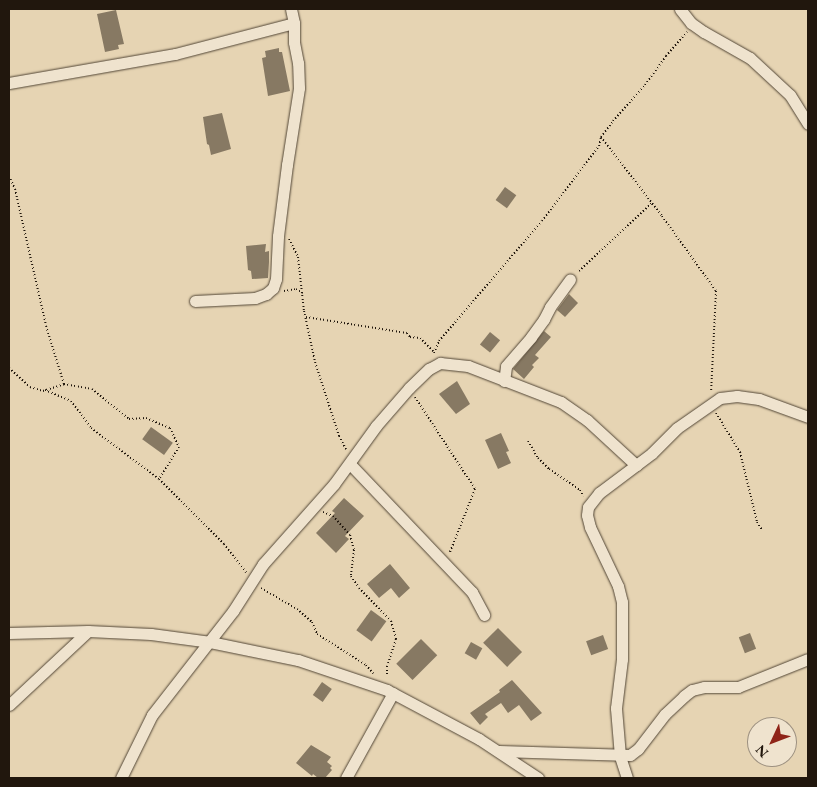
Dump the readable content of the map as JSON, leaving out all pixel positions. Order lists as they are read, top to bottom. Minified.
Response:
{"north":"bottom left"}
